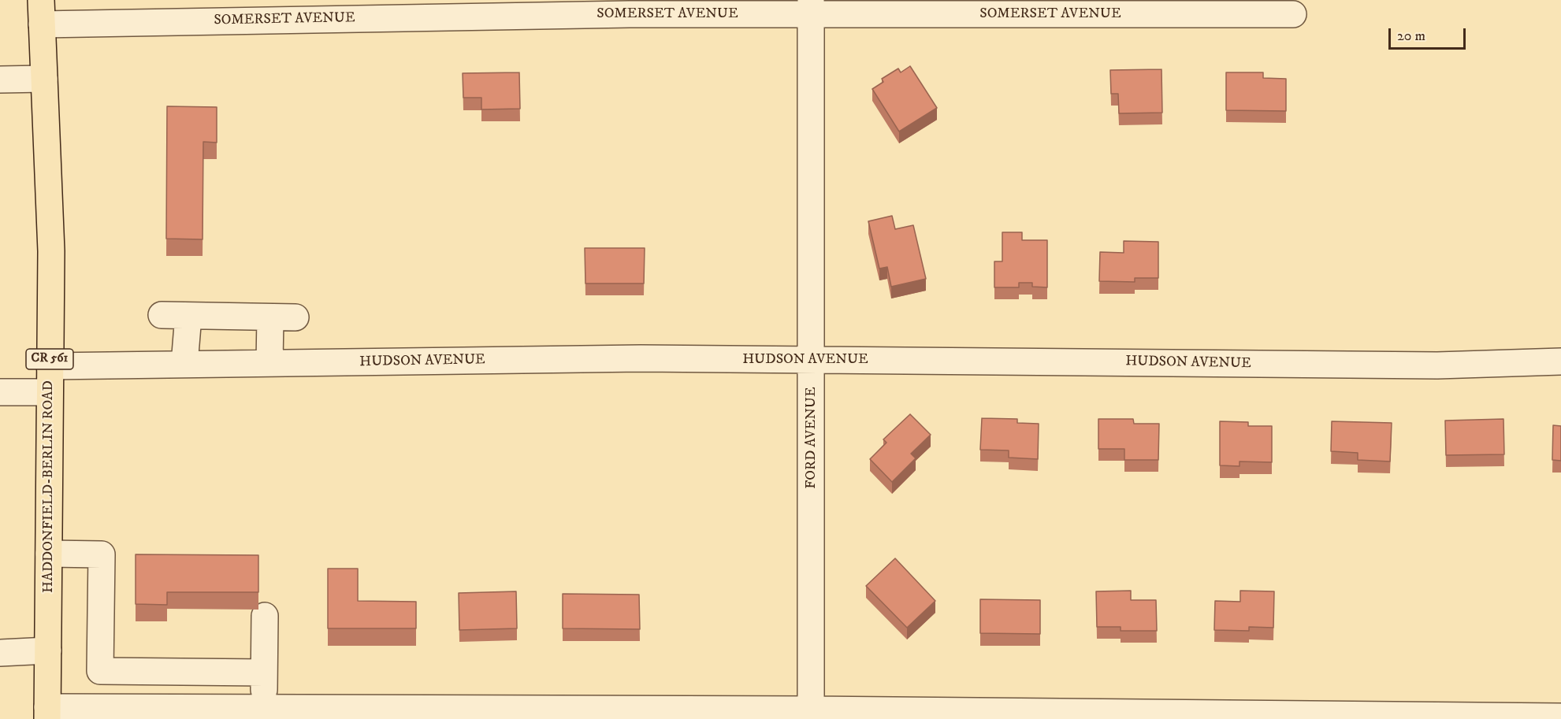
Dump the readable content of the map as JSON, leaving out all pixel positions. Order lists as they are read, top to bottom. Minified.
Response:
{"streets":{"main road":["CR 561","HADDONFIELD-BERLIN ROAD"],"street":["SOMERSET AVENUE","HUDSON AVENUE","FORD AVENUE"]},"crossings":[["SOMERSET AVENUE","FORD AVENUE"],["SOMERSET AVENUE","HADDONFIELD-BERLIN ROAD"],["HUDSON AVENUE","FORD AVENUE"],["HUDSON AVENUE","HADDONFIELD-BERLIN ROAD"]],"scale_bar":"20 m"}
